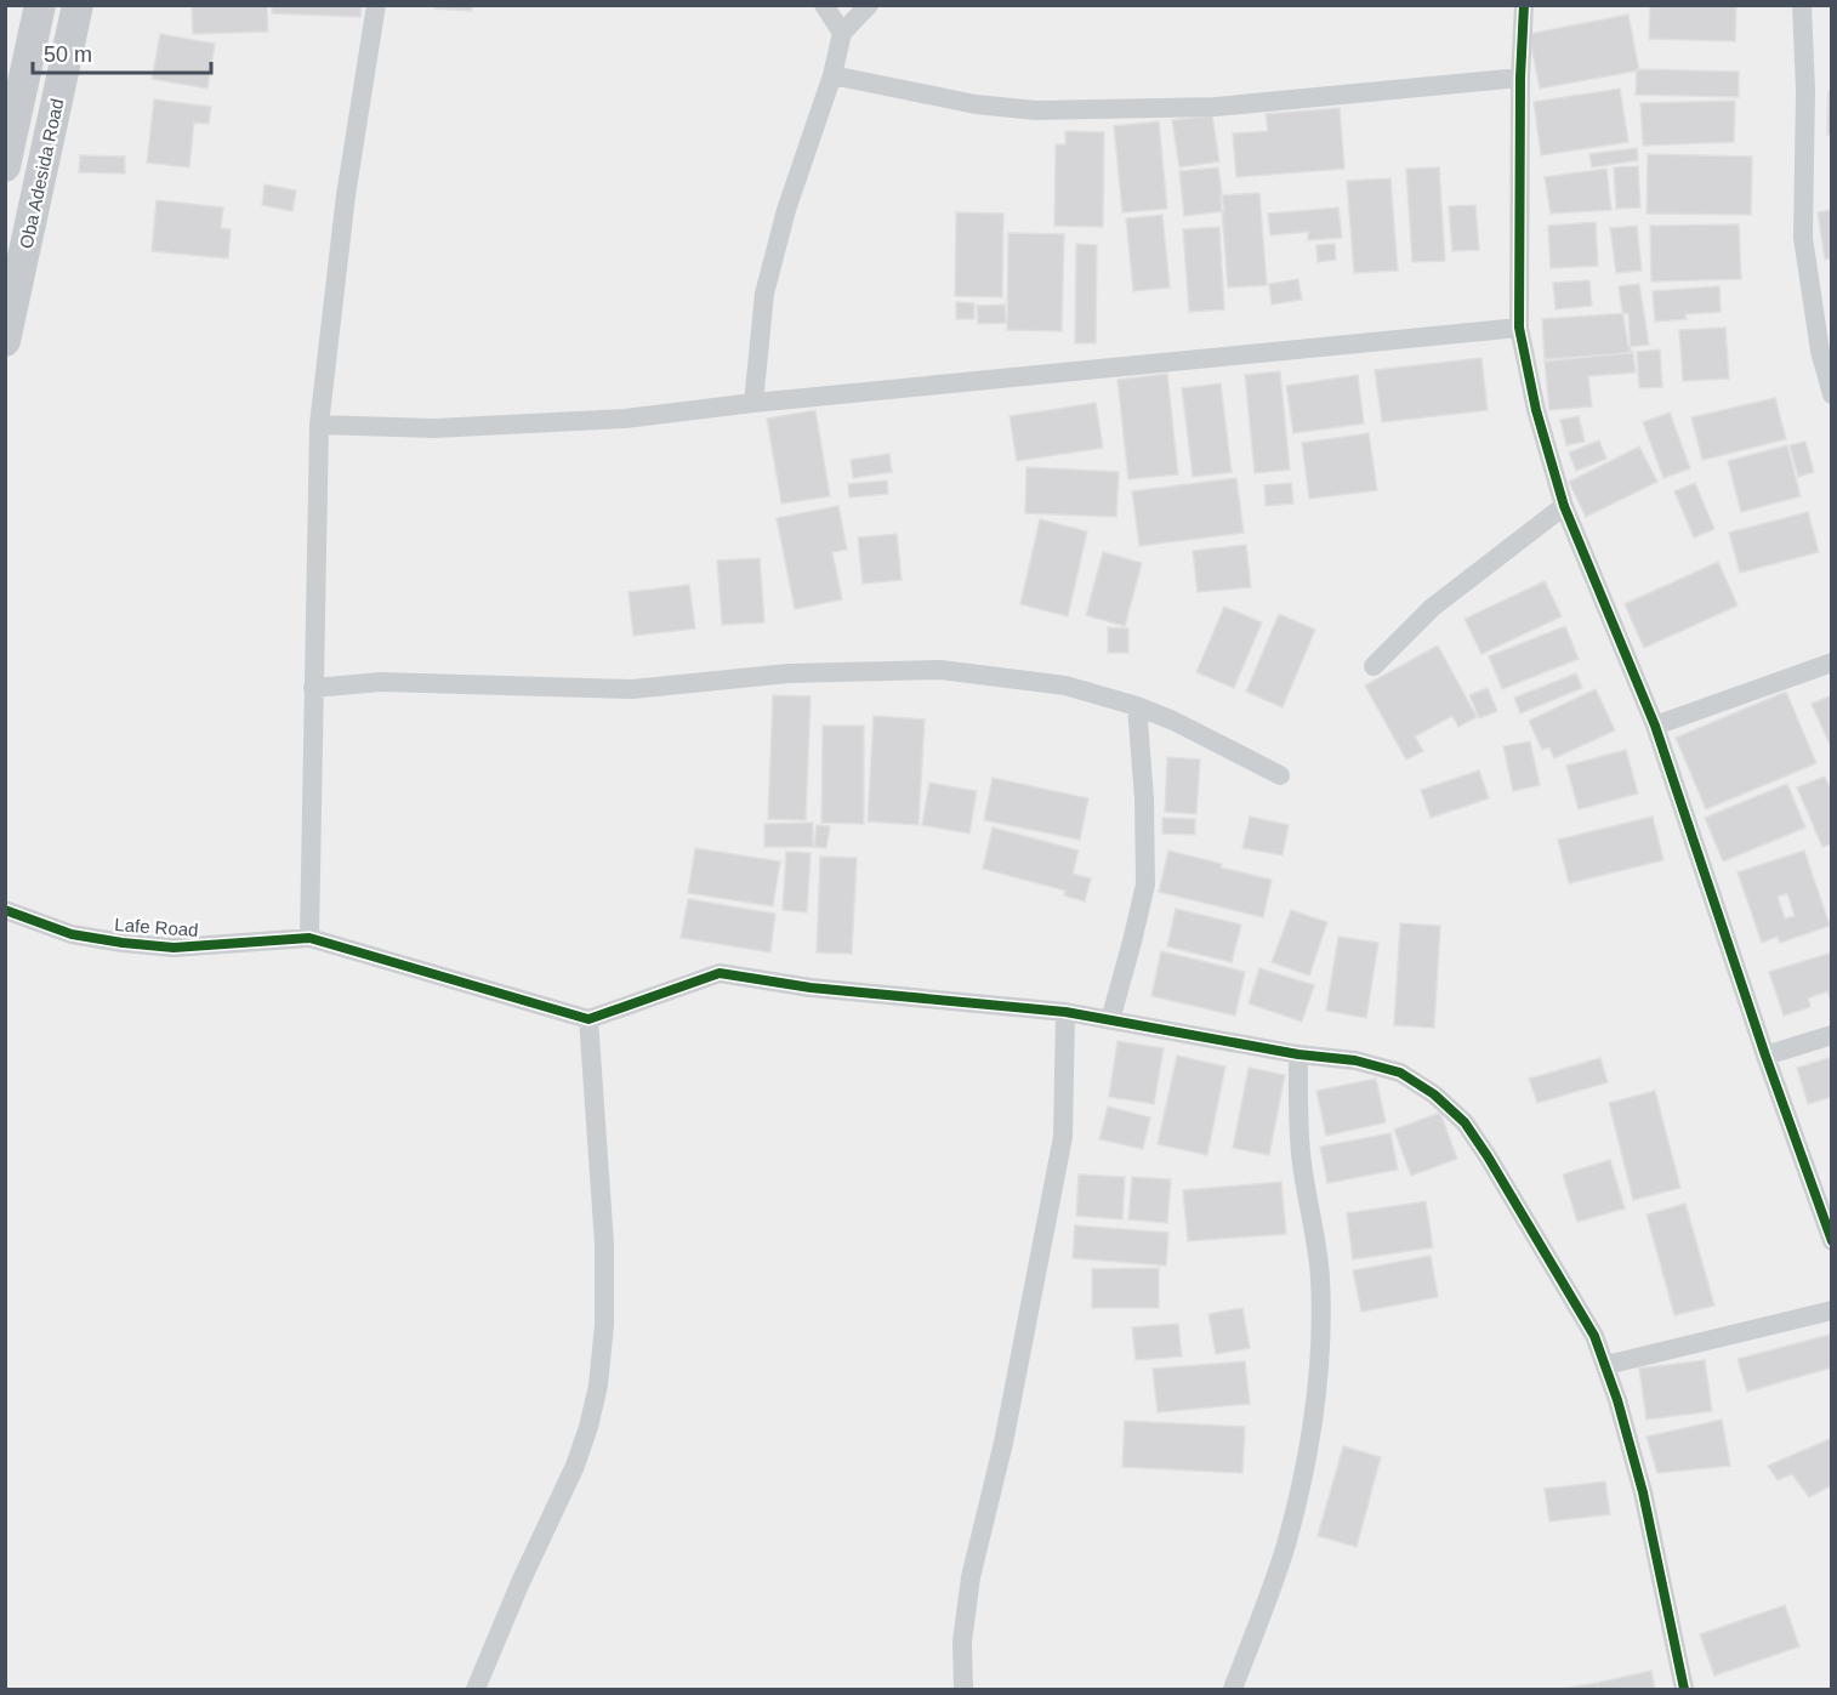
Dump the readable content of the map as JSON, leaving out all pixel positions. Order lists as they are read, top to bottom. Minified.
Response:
{"streets":{"main road":["Oba Adesida Road"],"street":["Lafe Road"]},"scale_bar":"50 m"}
